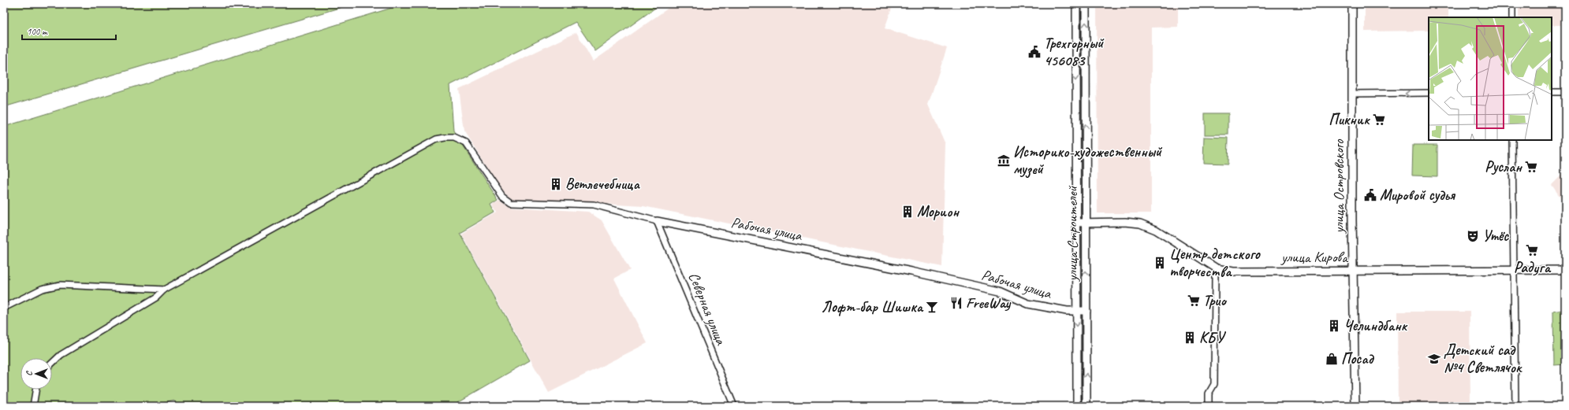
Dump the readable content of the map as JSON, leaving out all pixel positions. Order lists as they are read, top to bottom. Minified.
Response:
{"streets":{"street":["улица Островского","Рабочая улица","улица Строителей","улица Кирова","Северная улица"]},"crossings":[["улица Островского","улица Кирова"],["Рабочая улица","улица Строителей"],["Рабочая улица","Северная улица"],["улица Строителей","улица Кирова"]],"places":{"public building":["Трехгорный 456083","Мировой судья"],"supermarket":["Пикник","Руслан","Радуга","Трио"],"museum":["Историко-художественный музей"],"building":["Ветлечебница","Морион","Центр детского творчества","Челиндбанк","КБУ"],"theatre":["Утёс"],"restaurant":["FreeWay"],"bar":["Лофт-бар Шишка"],"shop":["Посад"],"school or university":["Детский сад №4 Светлячок"]},"scale_bar":"100 m","north":"left"}
